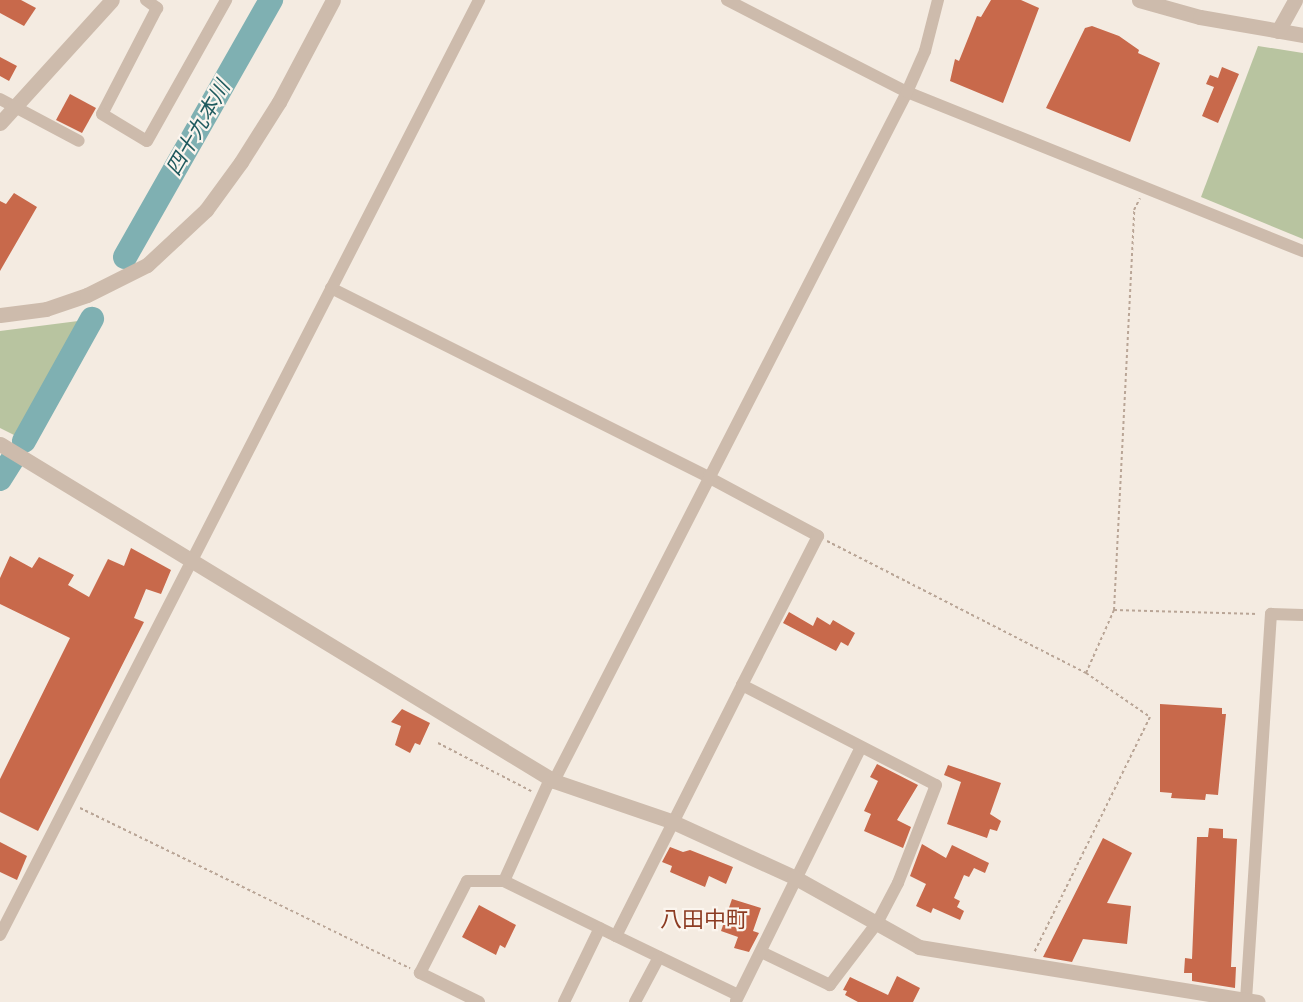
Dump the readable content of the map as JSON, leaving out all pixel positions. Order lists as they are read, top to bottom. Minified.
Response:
{"districts":["八田中町"],"water":["四十九本川"]}
